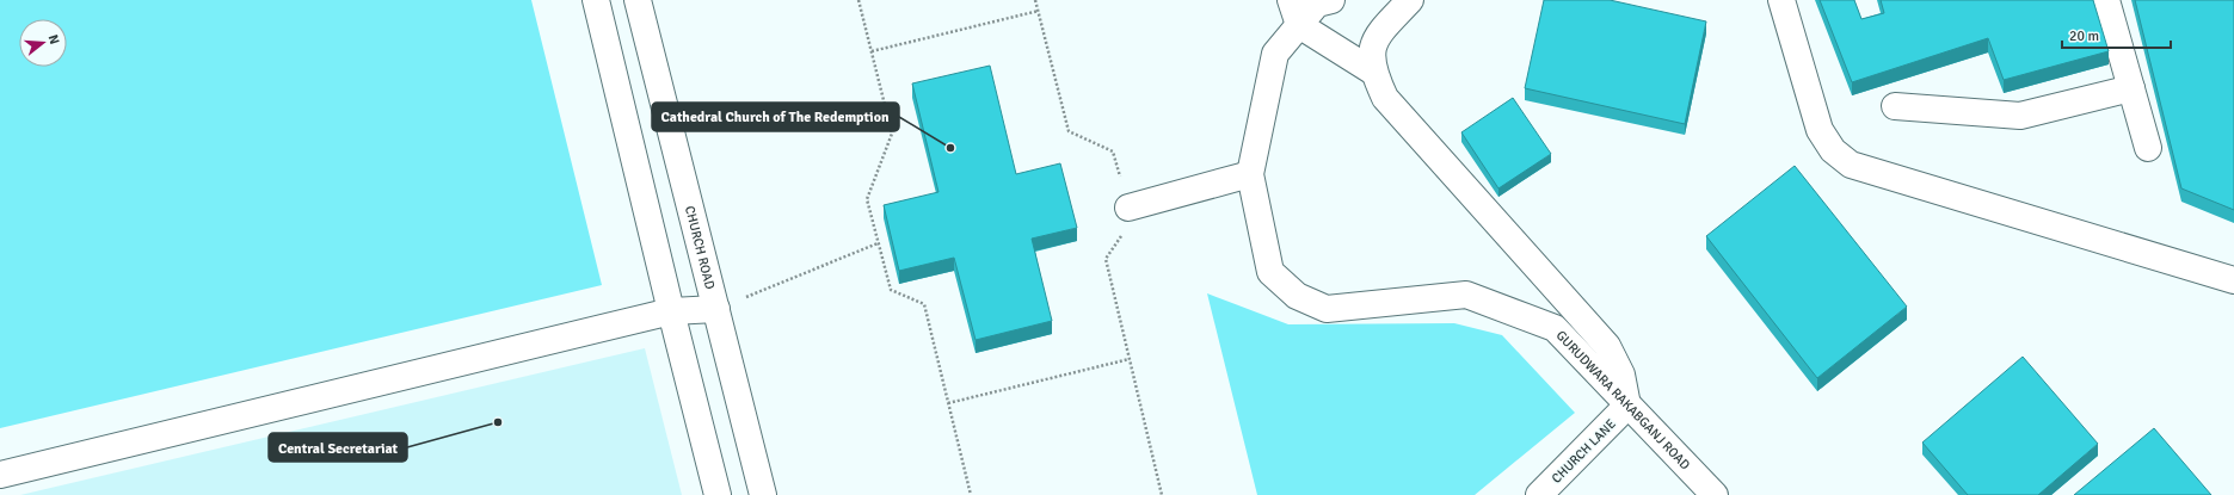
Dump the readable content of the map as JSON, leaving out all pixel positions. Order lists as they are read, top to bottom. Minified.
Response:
{"streets":{"street":["CHURCH ROAD","GURUDWARA RAKABGANJ ROAD","CHURCH LANE"]},"crossings":[["GURUDWARA RAKABGANJ ROAD","CHURCH LANE"]],"places":["Cathedral Church of The Redemption","Central Secretariat"],"scale_bar":"20 m","north":"right"}
